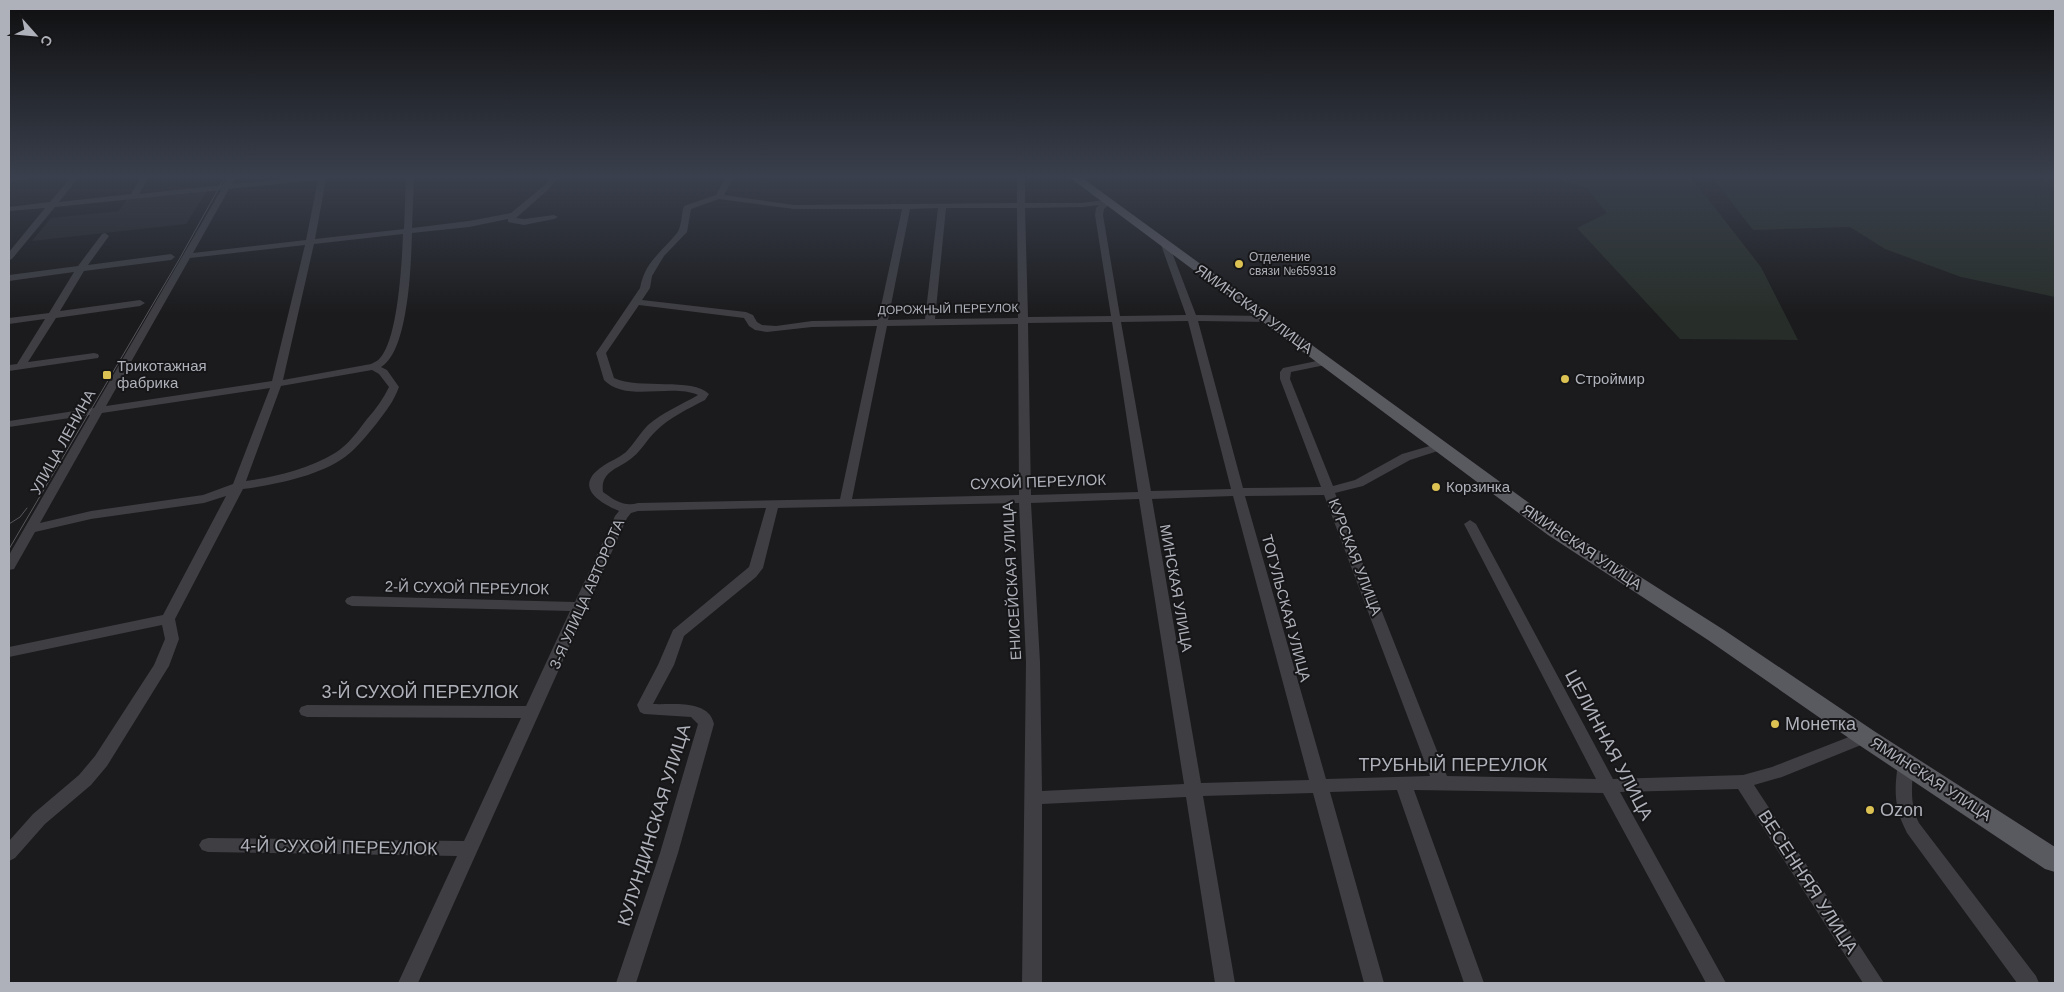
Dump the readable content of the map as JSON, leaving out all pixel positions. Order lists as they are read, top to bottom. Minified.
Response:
{"streets":{"main road":["ЯМИНСКАЯ УЛИЦА"],"street":["ДОРОЖНЫЙ ПЕРЕУЛОК","УЛИЦА ЛЕНИНА","СУХОЙ ПЕРЕУЛОК","КУРСКАЯ УЛИЦА","ЕНИСЕЙСКАЯ УЛИЦА","2-Й СУХОЙ ПЕРЕУЛОК","МИНСКАЯ УЛИЦА","3-Я УЛИЦА АВТОРОТА","ТОГУЛЬСКАЯ УЛИЦА","3-Й СУХОЙ ПЕРЕУЛОК","ЦЕЛИННАЯ УЛИЦА","ТРУБНЫЙ ПЕРЕУЛОК","КУЛУНДИНСКАЯ УЛИЦА","4-Й СУХОЙ ПЕРЕУЛОК","ВЕСЕННЯЯ УЛИЦА"]},"crossings":[["ДОРОЖНЫЙ ПЕРЕУЛОК","ЯМИНСКАЯ УЛИЦА"],["ДОРОЖНЫЙ ПЕРЕУЛОК","ЕНИСЕЙСКАЯ УЛИЦА"],["ДОРОЖНЫЙ ПЕРЕУЛОК","МИНСКАЯ УЛИЦА"],["ДОРОЖНЫЙ ПЕРЕУЛОК","3-Я УЛИЦА АВТОРОТА"],["ДОРОЖНЫЙ ПЕРЕУЛОК","ТОГУЛЬСКАЯ УЛИЦА"],["ЯМИНСКАЯ УЛИЦА","СУХОЙ ПЕРЕУЛОК"],["ЯМИНСКАЯ УЛИЦА","КУРСКАЯ УЛИЦА"],["ЯМИНСКАЯ УЛИЦА","ТОГУЛЬСКАЯ УЛИЦА"],["ЯМИНСКАЯ УЛИЦА","ТРУБНЫЙ ПЕРЕУЛОК"],["СУХОЙ ПЕРЕУЛОК","КУРСКАЯ УЛИЦА"],["СУХОЙ ПЕРЕУЛОК","ЕНИСЕЙСКАЯ УЛИЦА"],["СУХОЙ ПЕРЕУЛОК","МИНСКАЯ УЛИЦА"],["СУХОЙ ПЕРЕУЛОК","3-Я УЛИЦА АВТОРОТА"],["СУХОЙ ПЕРЕУЛОК","ТОГУЛЬСКАЯ УЛИЦА"],["СУХОЙ ПЕРЕУЛОК","КУЛУНДИНСКАЯ УЛИЦА"],["КУРСКАЯ УЛИЦА","ТРУБНЫЙ ПЕРЕУЛОК"],["ЕНИСЕЙСКАЯ УЛИЦА","ТРУБНЫЙ ПЕРЕУЛОК"],["2-Й СУХОЙ ПЕРЕУЛОК","3-Я УЛИЦА АВТОРОТА"],["МИНСКАЯ УЛИЦА","ТРУБНЫЙ ПЕРЕУЛОК"],["3-Я УЛИЦА АВТОРОТА","3-Й СУХОЙ ПЕРЕУЛОК"],["3-Я УЛИЦА АВТОРОТА","4-Й СУХОЙ ПЕРЕУЛОК"],["ТОГУЛЬСКАЯ УЛИЦА","ТРУБНЫЙ ПЕРЕУЛОК"],["ЦЕЛИННАЯ УЛИЦА","ТРУБНЫЙ ПЕРЕУЛОК"],["ТРУБНЫЙ ПЕРЕУЛОК","ВЕСЕННЯЯ УЛИЦА"]],"places":{"other":["Отделение связи №659318","Строймир","Корзинка","Монетка","Ozon"],"transit":["Трикотажная фабрика"]},"north":"bottom right"}
